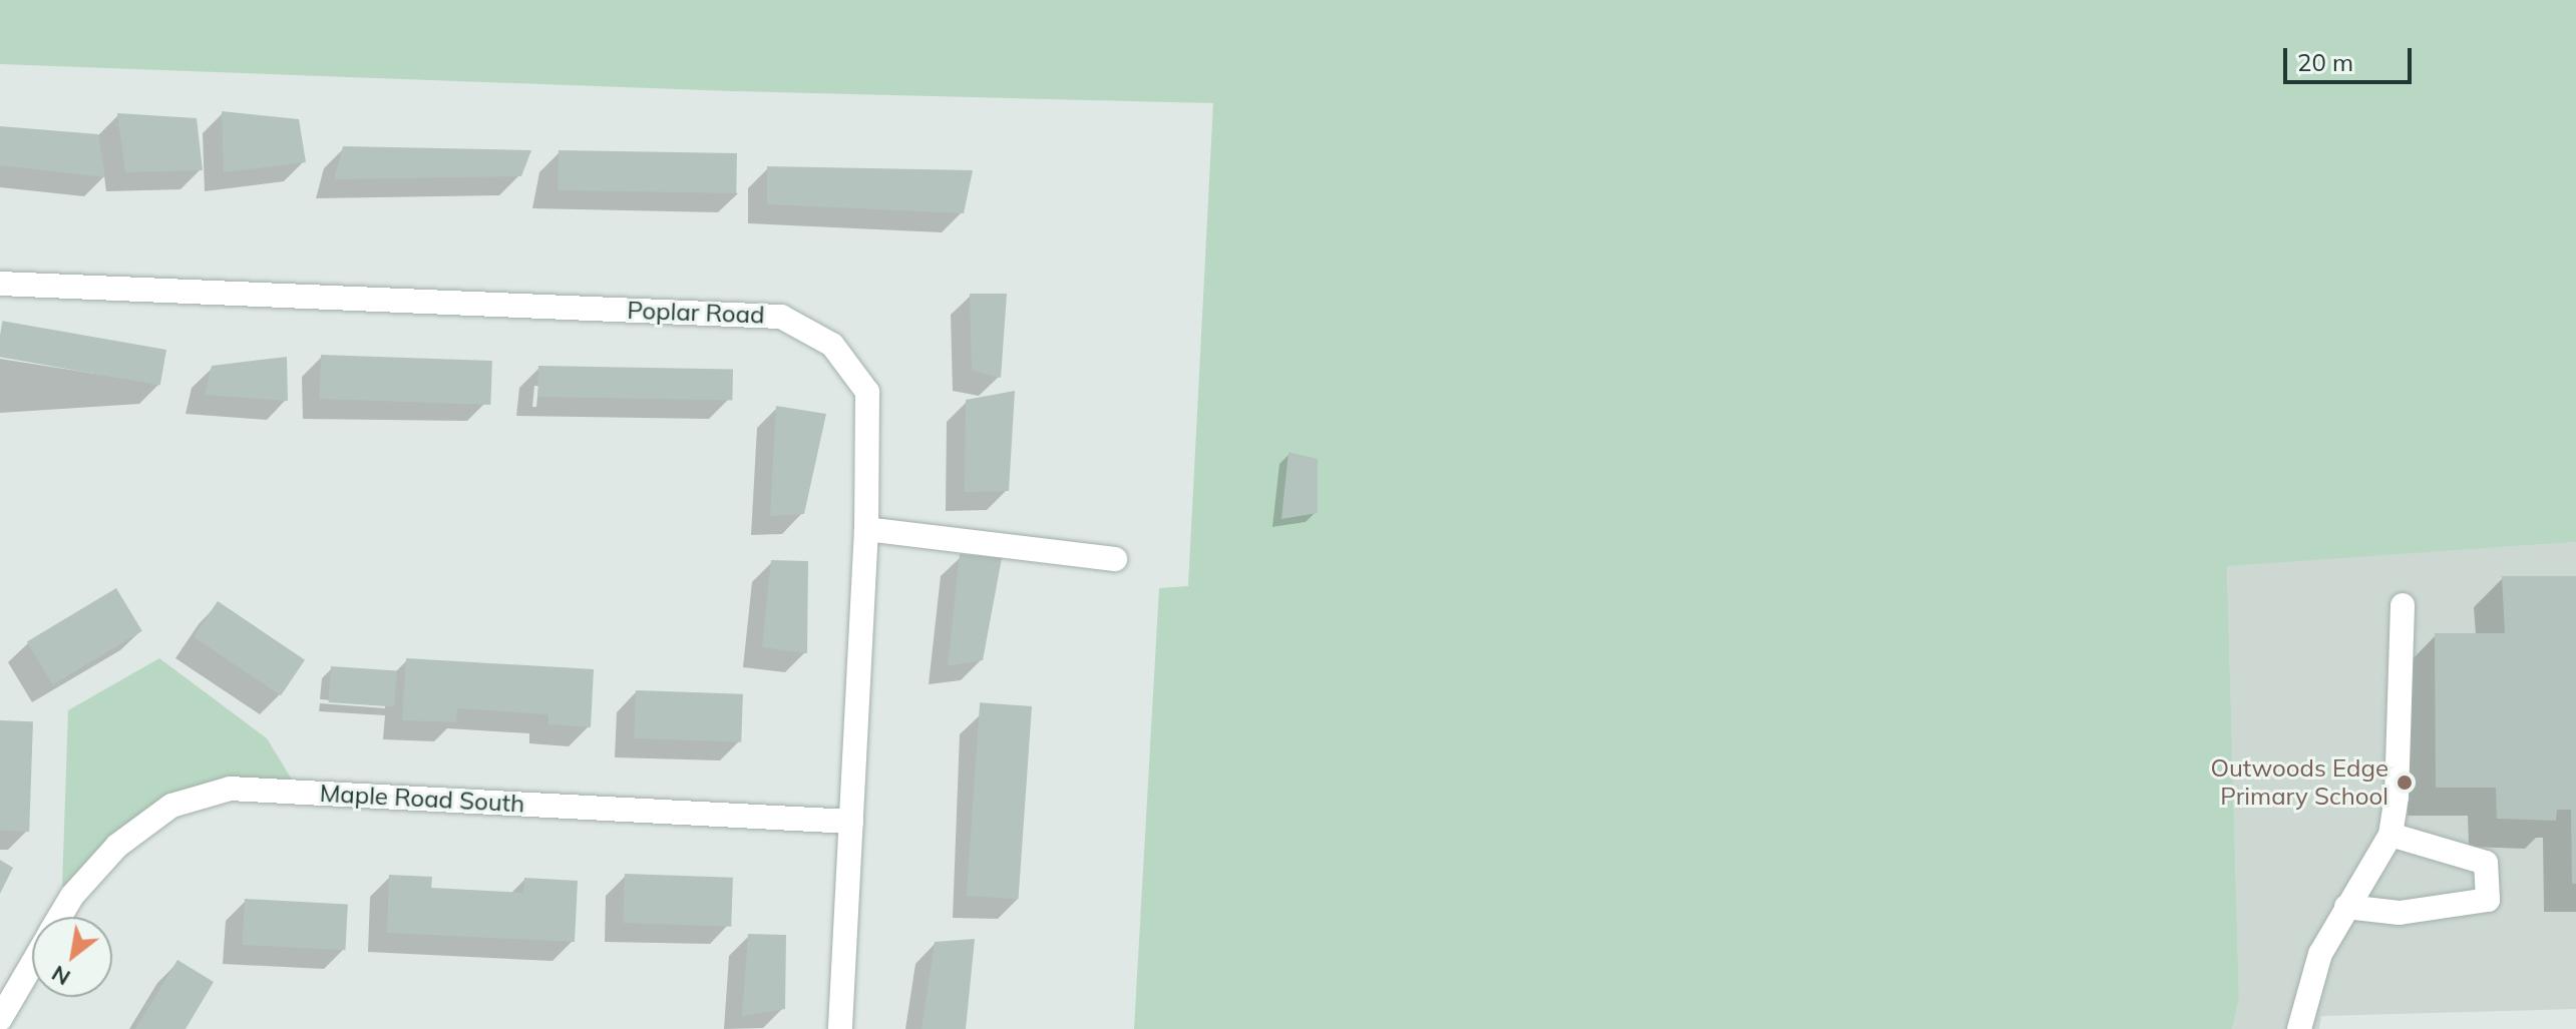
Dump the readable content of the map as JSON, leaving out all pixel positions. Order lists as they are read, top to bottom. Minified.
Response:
{"streets":{"street":["Poplar Road","Maple Road South"]},"crossings":[["Poplar Road","Maple Road South"]],"places":["Outwoods Edge Primary School"],"scale_bar":"20 m","north":"bottom left"}
